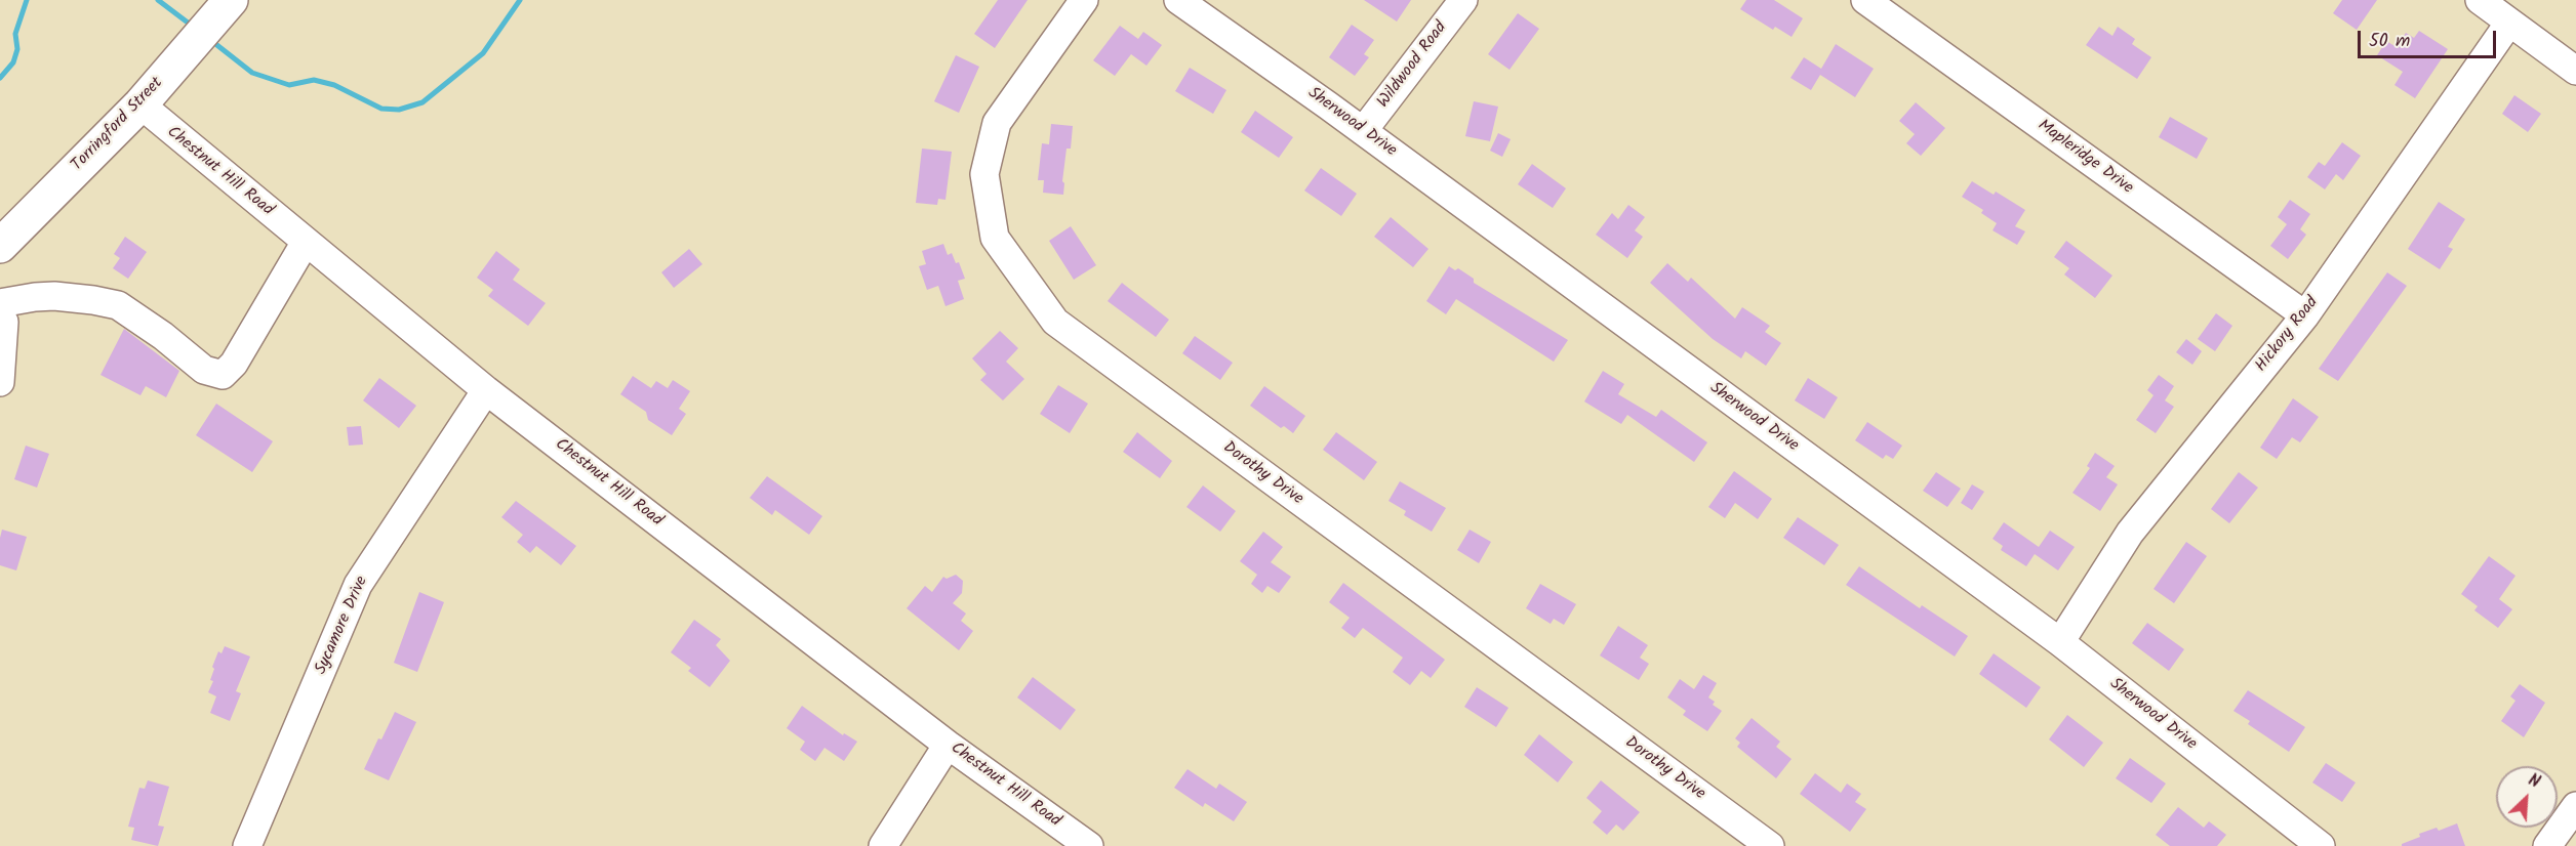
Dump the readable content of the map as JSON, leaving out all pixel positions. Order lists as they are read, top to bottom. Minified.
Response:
{"streets":{"main road":["Torringford Street"],"street":["Wildwood Road","Sherwood Drive","Mapleridge Drive","Chestnut Hill Road","Hickory Road","Dorothy Drive","Sycamore Drive"]},"crossings":[["Wildwood Road","Sherwood Drive"],["Sherwood Drive","Hickory Road"],["Torringford Street","Chestnut Hill Road"],["Mapleridge Drive","Hickory Road"],["Chestnut Hill Road","Sycamore Drive"]],"scale_bar":"50 m","north":"top right"}
